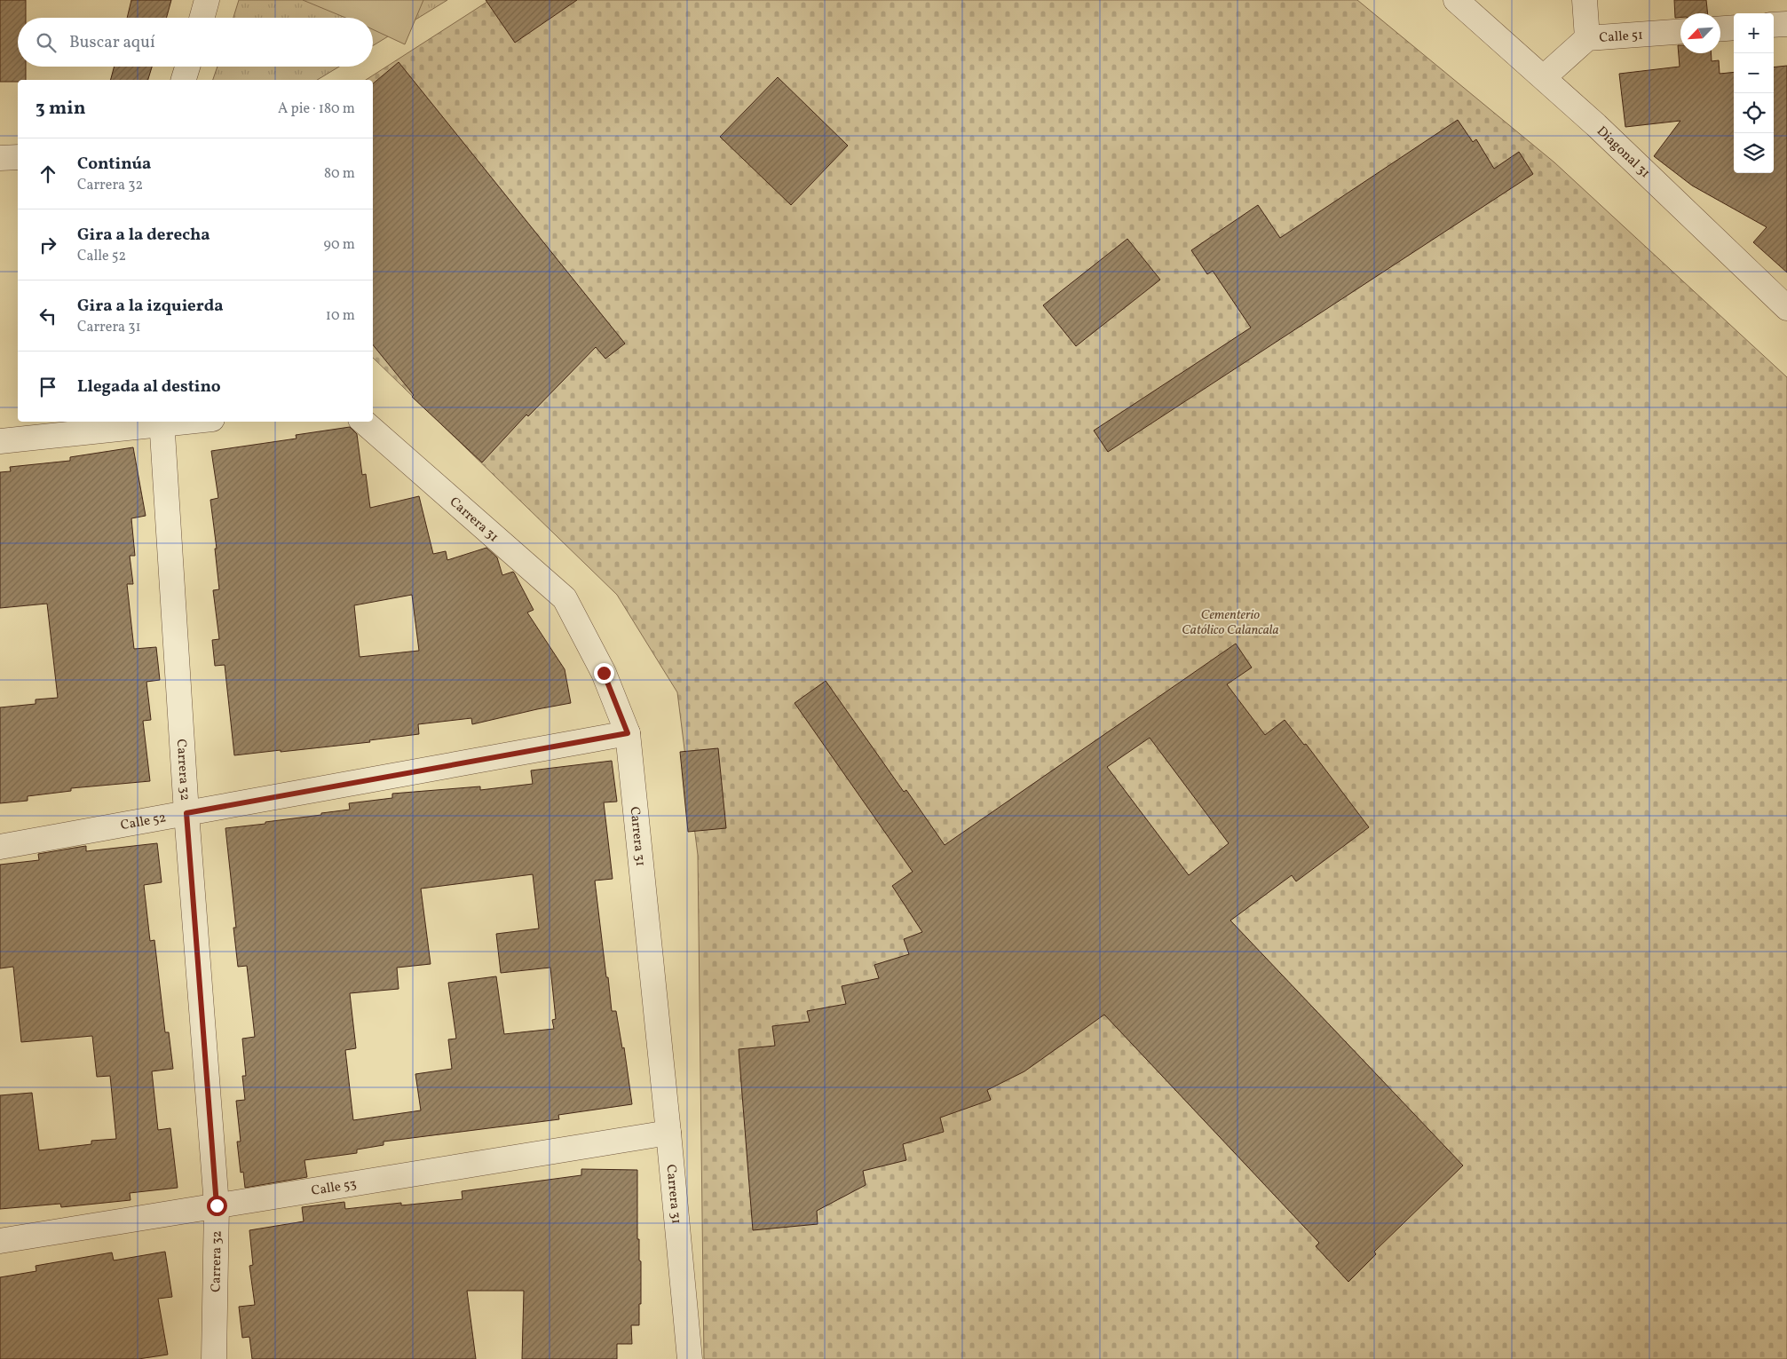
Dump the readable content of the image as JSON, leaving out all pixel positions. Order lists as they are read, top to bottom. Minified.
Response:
{"streets":{"street":["Calle 51","Diagonal 31","Carrera 31","Carrera 32","Calle 52","Calle 53"]},"crossings":[["Calle 51","Diagonal 31"],["Carrera 31","Calle 52"],["Carrera 31","Calle 53"],["Carrera 32","Calle 52"],["Carrera 32","Calle 53"]],"parks":["Cementerio Católico Calancala"],"north":"bottom left","page":{"map_buttons":["+","−"],"search":"Buscar aquí","heading":["3 min","A pie · 180 m"],"list":[["Continúa","Carrera 32","80 m"],["Gira a la derecha","Calle 52","90 m"],["Gira a la izquierda","Carrera 31","10 m"],"Llegada al destino"]}}
